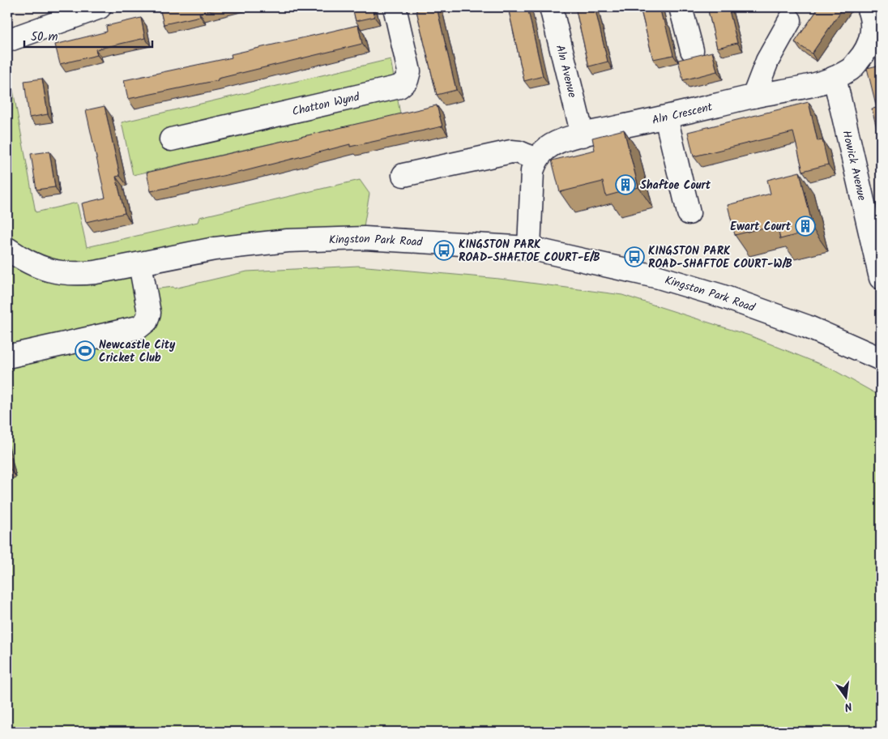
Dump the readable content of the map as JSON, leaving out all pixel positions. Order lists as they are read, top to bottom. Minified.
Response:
{"streets":{"street":["Aln Avenue","Chatton Wynd","Aln Crescent","Howick Avenue","Kingston Park Road"]},"crossings":[["Aln Avenue","Aln Crescent"],["Aln Crescent","Howick Avenue"]],"places":{"building":["Shaftoe Court","Ewart Court"],"bus stop":["KINGSTON PARK ROAD-SHAFTOE COURT-E/B","KINGSTON PARK ROAD-SHAFTOE COURT-W/B"],"sports":["Newcastle City Cricket Club"]},"scale_bar":"50 m","north":"bottom"}
